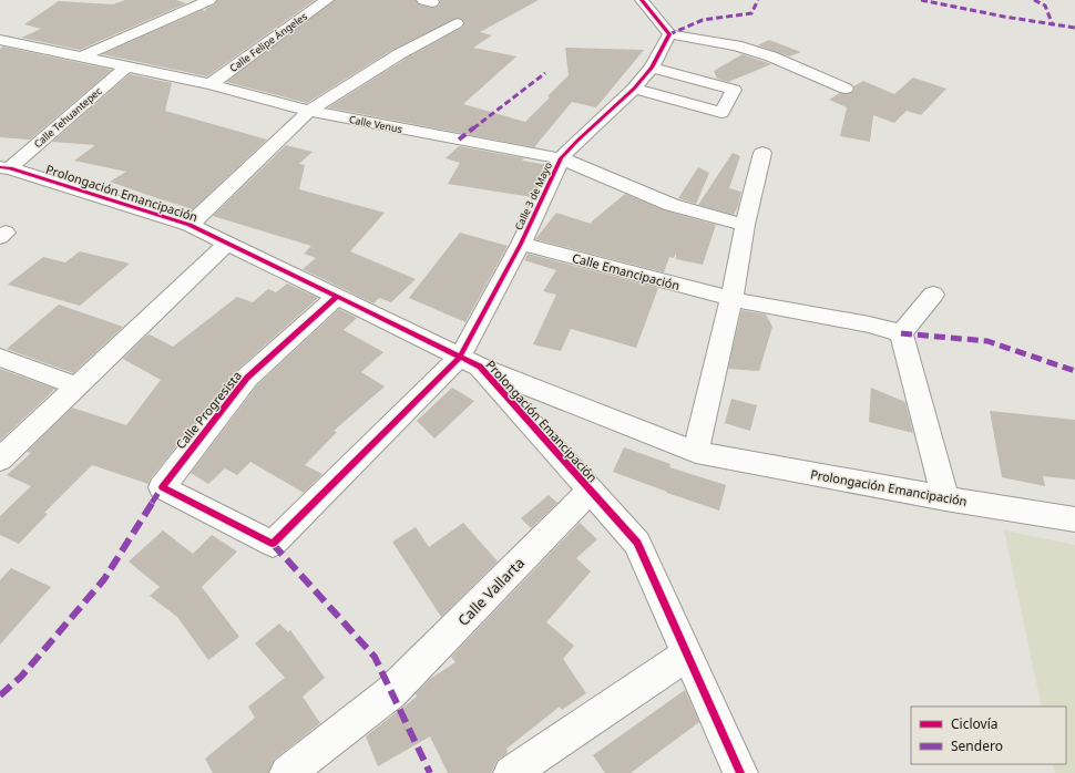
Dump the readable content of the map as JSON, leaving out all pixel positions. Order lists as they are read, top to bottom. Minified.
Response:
{"streets":{"street":["Calle Felipe Ángeles","Calle Tehuantepec","Calle Venus","Prolongación Emancipación","Calle 3 de Mayo","Calle Emancipación","Calle Progresista","Calle Vallarta"]},"crossings":[["Calle Felipe Ángeles","Calle Venus"],["Calle Tehuantepec","Calle Venus"],["Calle Tehuantepec","Prolongación Emancipación"],["Calle Venus","Calle 3 de Mayo"],["Prolongación Emancipación","Calle 3 de Mayo"],["Prolongación Emancipación","Calle Progresista"],["Prolongación Emancipación","Calle Vallarta"],["Calle 3 de Mayo","Calle Emancipación"],["Calle 3 de Mayo","Calle Progresista"]],"legend":["Ciclovía","Sendero"]}
